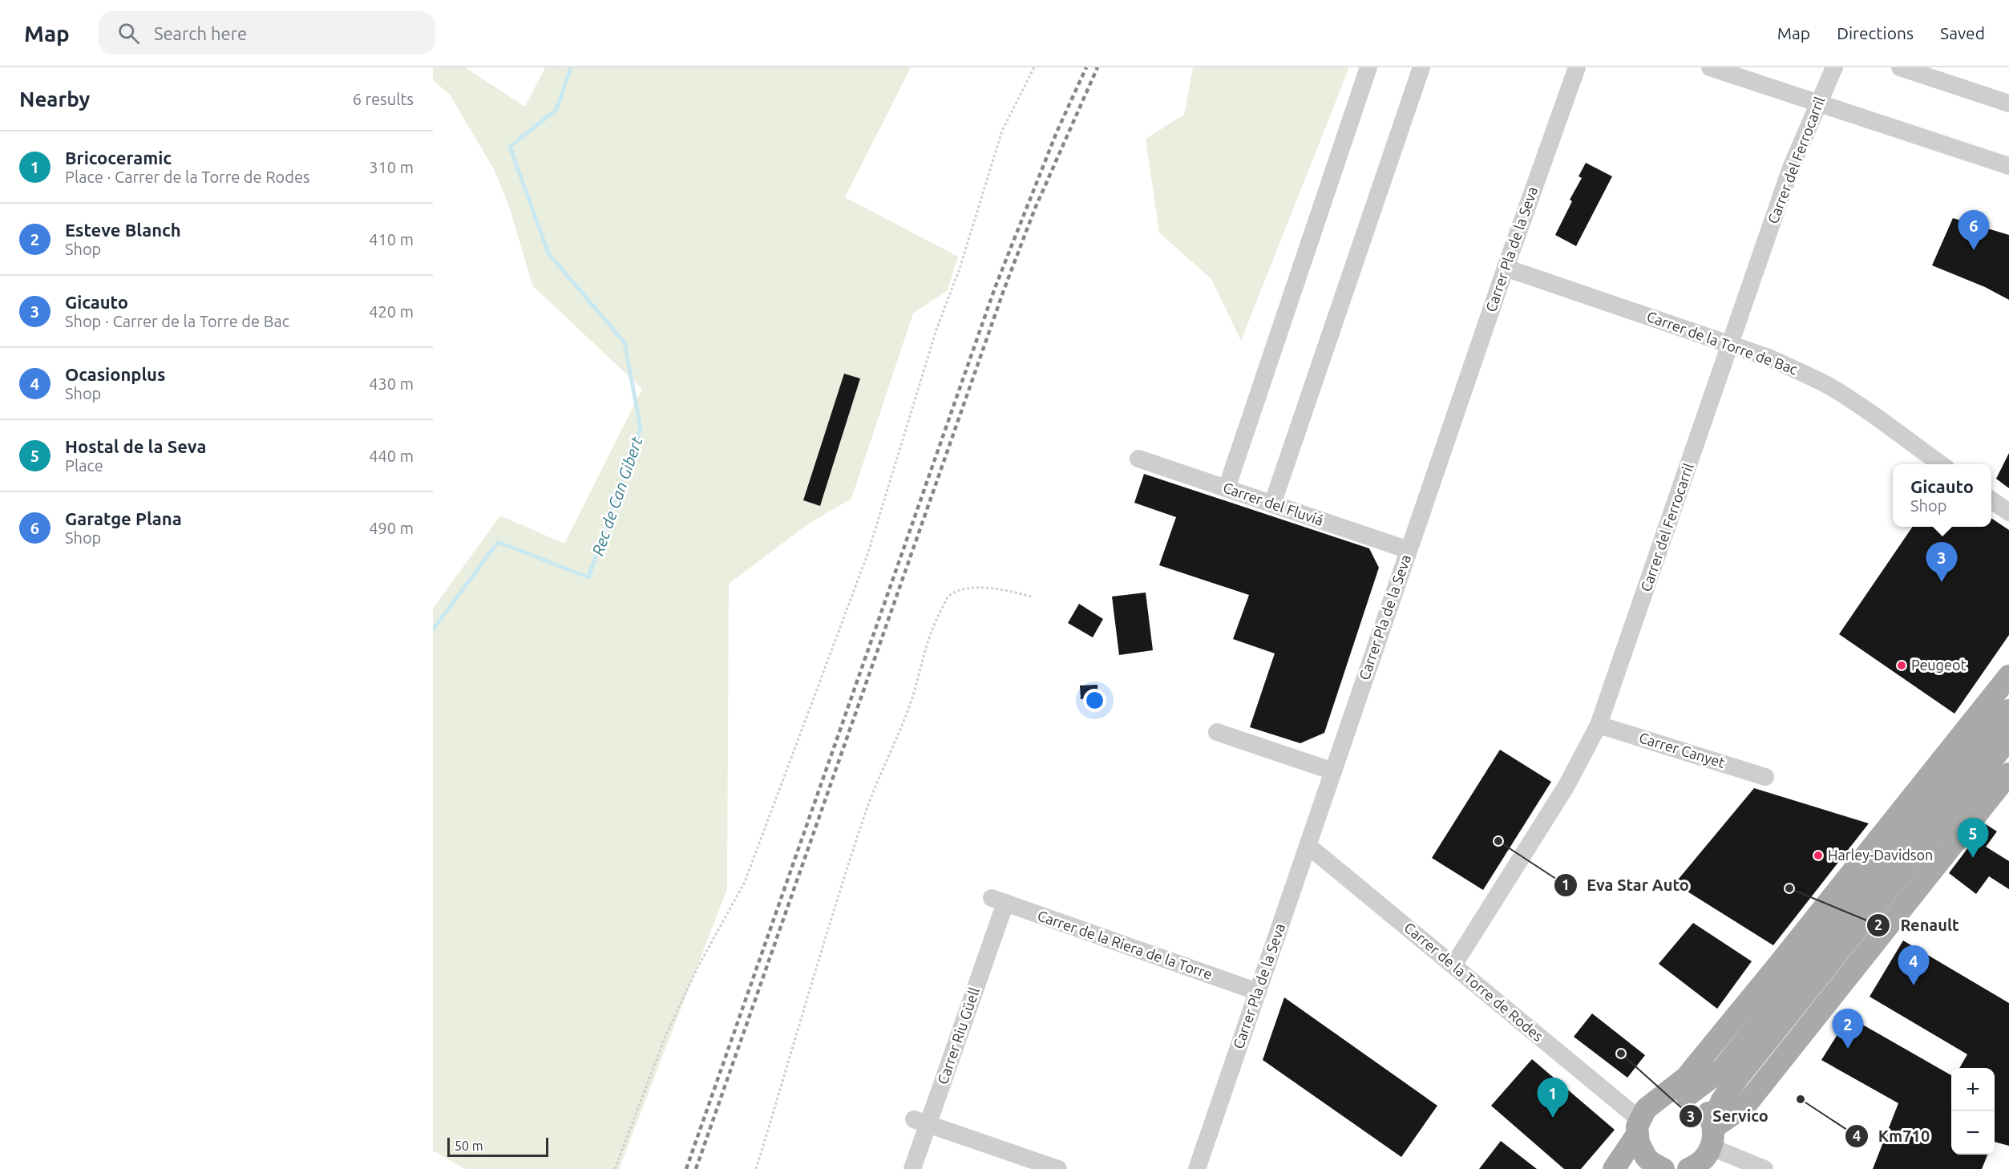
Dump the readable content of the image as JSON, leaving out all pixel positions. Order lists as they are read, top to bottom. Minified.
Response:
{"streets":{"street":["Carrer del Ferrocarril","Carrer Pla de la Seva","Carrer de la Torre de Bac","Carrer del Fluviá","Carrer Canyet","Carrer de la Riera de la Torre","Carrer de la Torre de Rodes","Carrer Riu Güell"]},"crossings":[["Carrer del Ferrocarril","Carrer de la Torre de Bac"],["Carrer del Ferrocarril","Carrer Canyet"],["Carrer del Ferrocarril","Carrer de la Torre de Rodes"],["Carrer Pla de la Seva","Carrer de la Torre de Bac"],["Carrer Pla de la Seva","Carrer del Fluviá"],["Carrer Pla de la Seva","Carrer de la Riera de la Torre"],["Carrer Pla de la Seva","Carrer de la Torre de Rodes"],["Carrer de la Riera de la Torre","Carrer Riu Güell"]],"water":["Rec de Can Gibert"],"places":["Peugeot","Eva Star Auto","Harley-Davidson","Renault","Servico","Km710"],"scale_bar":"50 m","page":{"header":"Map","search":"Search here","nav":["Map","Directions","Saved"],"heading":["Nearby","6 results"],"list":[{"mark":"1","name":"Bricoceramic","note":"Place · Carrer de la Torre de Rodes","value":"310 m"},{"mark":"2","name":"Esteve Blanch","note":"Shop","value":"410 m"},{"mark":"3","name":"Gicauto","note":"Shop · Carrer de la Torre de Bac","value":"420 m"},{"mark":"4","name":"Ocasionplus","note":"Shop","value":"430 m"},{"mark":"5","name":"Hostal de la Seva","note":"Place","value":"440 m"},{"mark":"6","name":"Garatge Plana","note":"Shop","value":"490 m"}],"pins":["6","3","5","4","2","1"],"popup":["Gicauto","Shop"],"map_buttons":["+","−"],"scale":"50 m"}}
